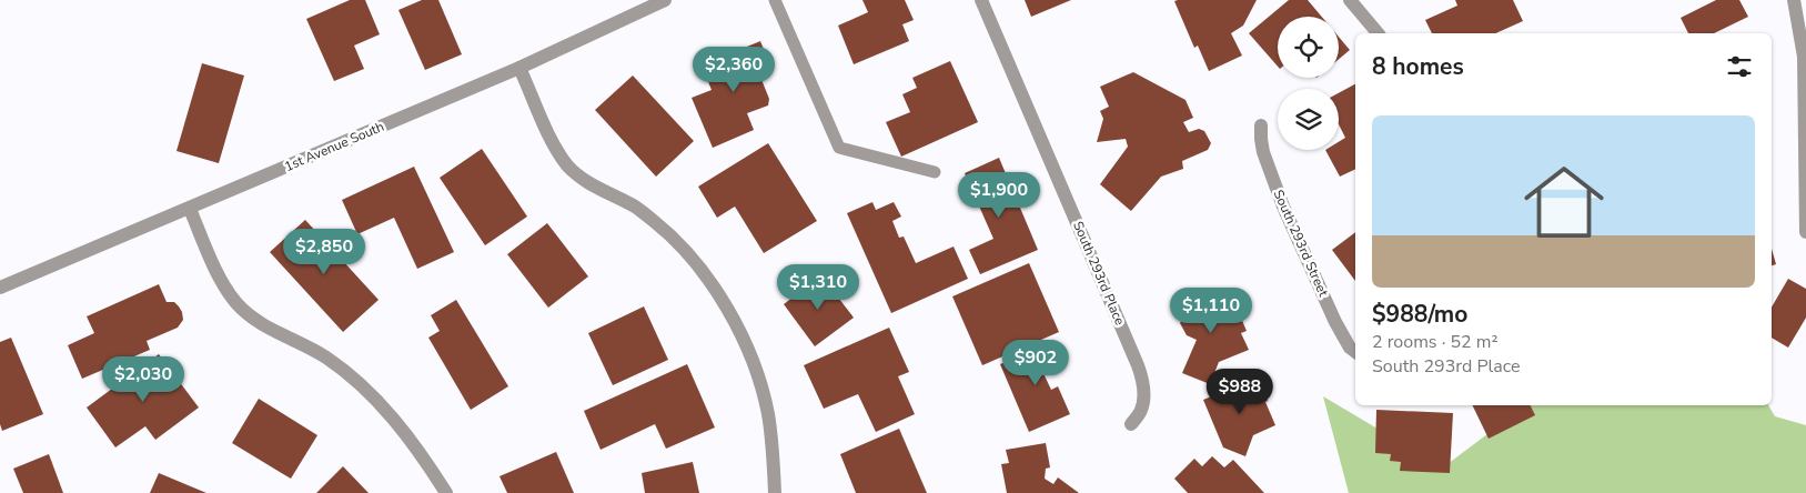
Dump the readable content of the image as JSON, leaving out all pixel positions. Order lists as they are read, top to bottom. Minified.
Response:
{"streets":{"street":["1st Avenue South","South 293rd Street","South 293rd Place"]},"page":{"heading":"8 homes","price":["$2,360","$1,900","$2,850","$1,310","$1,110","$902","$2,030","$988"],"list":[{"name":"$988/mo","note":"2 rooms · 52 m² · South 293rd Place"}]}}
